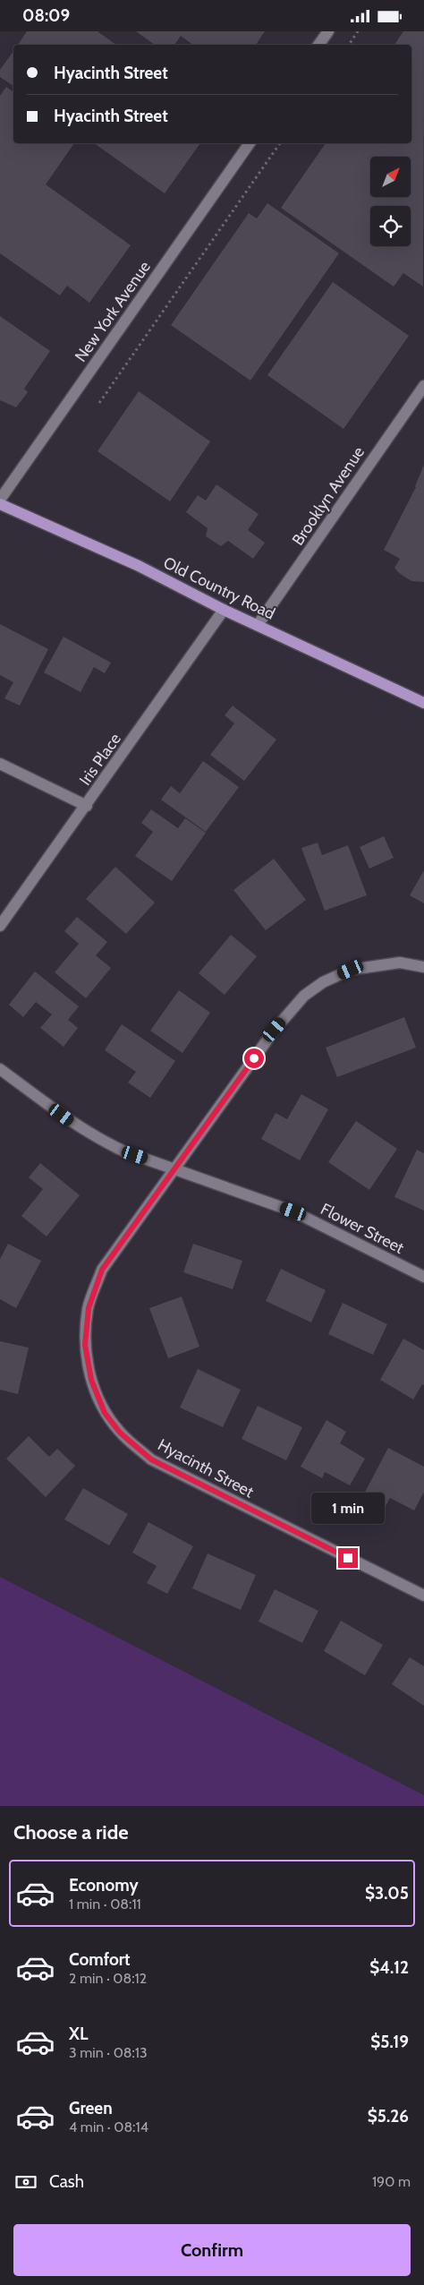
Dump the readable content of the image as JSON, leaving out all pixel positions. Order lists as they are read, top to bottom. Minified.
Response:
{"streets":{"main road":["Old Country Road"],"street":["New York Avenue","Brooklyn Avenue","Iris Place","Flower Street","Hyacinth Street"]},"crossings":[["Brooklyn Avenue","Old Country Road"],["Old Country Road","Iris Place"],["Flower Street","Hyacinth Street"]],"north":"top right","page":{"status":"08:09","banner":["Hyacinth Street","Hyacinth Street"],"bubble":"1 min","heading":"Choose a ride","list":[{"name":"Economy","note":"1 min · 08:11","value":"$3.05"},{"name":"Comfort","note":"2 min · 08:12","value":"$4.12"},{"name":"XL","note":"3 min · 08:13","value":"$5.19"},{"name":"Green","note":"4 min · 08:14","value":"$5.26"}],"pay":["Cash","190 m"],"buttons":"Confirm"}}
